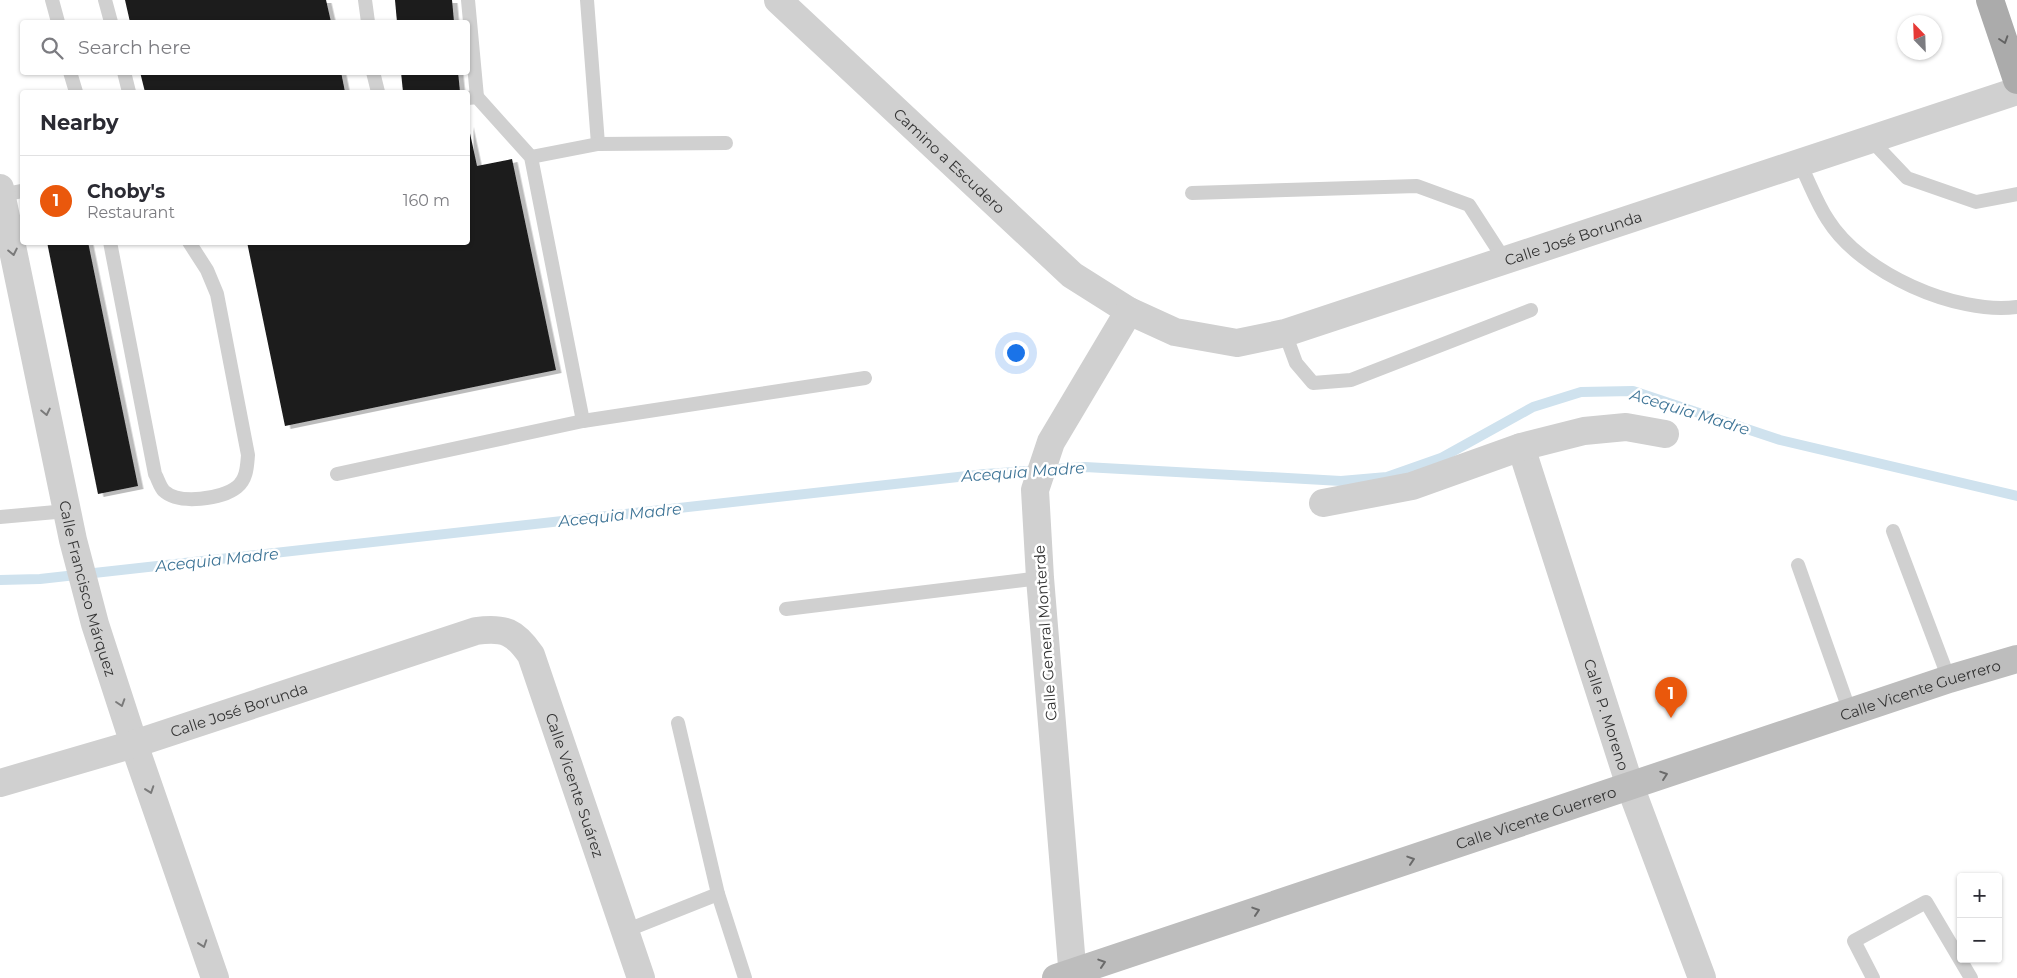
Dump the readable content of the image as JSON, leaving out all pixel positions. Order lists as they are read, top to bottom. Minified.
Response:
{"streets":{"main road":["Calle Vicente Guerrero"],"street":["Camino a Escudero","Calle José Borunda","Calle Francisco Márquez","Calle General Monterde","Calle P. Moreno","Calle Vicente Suárez"]},"crossings":[["Camino a Escudero","Calle José Borunda"],["Camino a Escudero","Calle General Monterde"],["Calle José Borunda","Calle Francisco Márquez"],["Calle José Borunda","Calle General Monterde"],["Calle José Borunda","Calle Vicente Suárez"],["Calle General Monterde","Calle Vicente Guerrero"],["Calle Vicente Guerrero","Calle P. Moreno"]],"one_way":["Calle Francisco Márquez","Calle Vicente Guerrero"],"water":["Acequia Madre"],"north":"top left","page":{"search":"Search here","heading":"Nearby","list":[{"mark":"1","name":"Choby's","note":"Restaurant","value":"160 m"}],"pins":"1","map_buttons":["+","−"]}}
